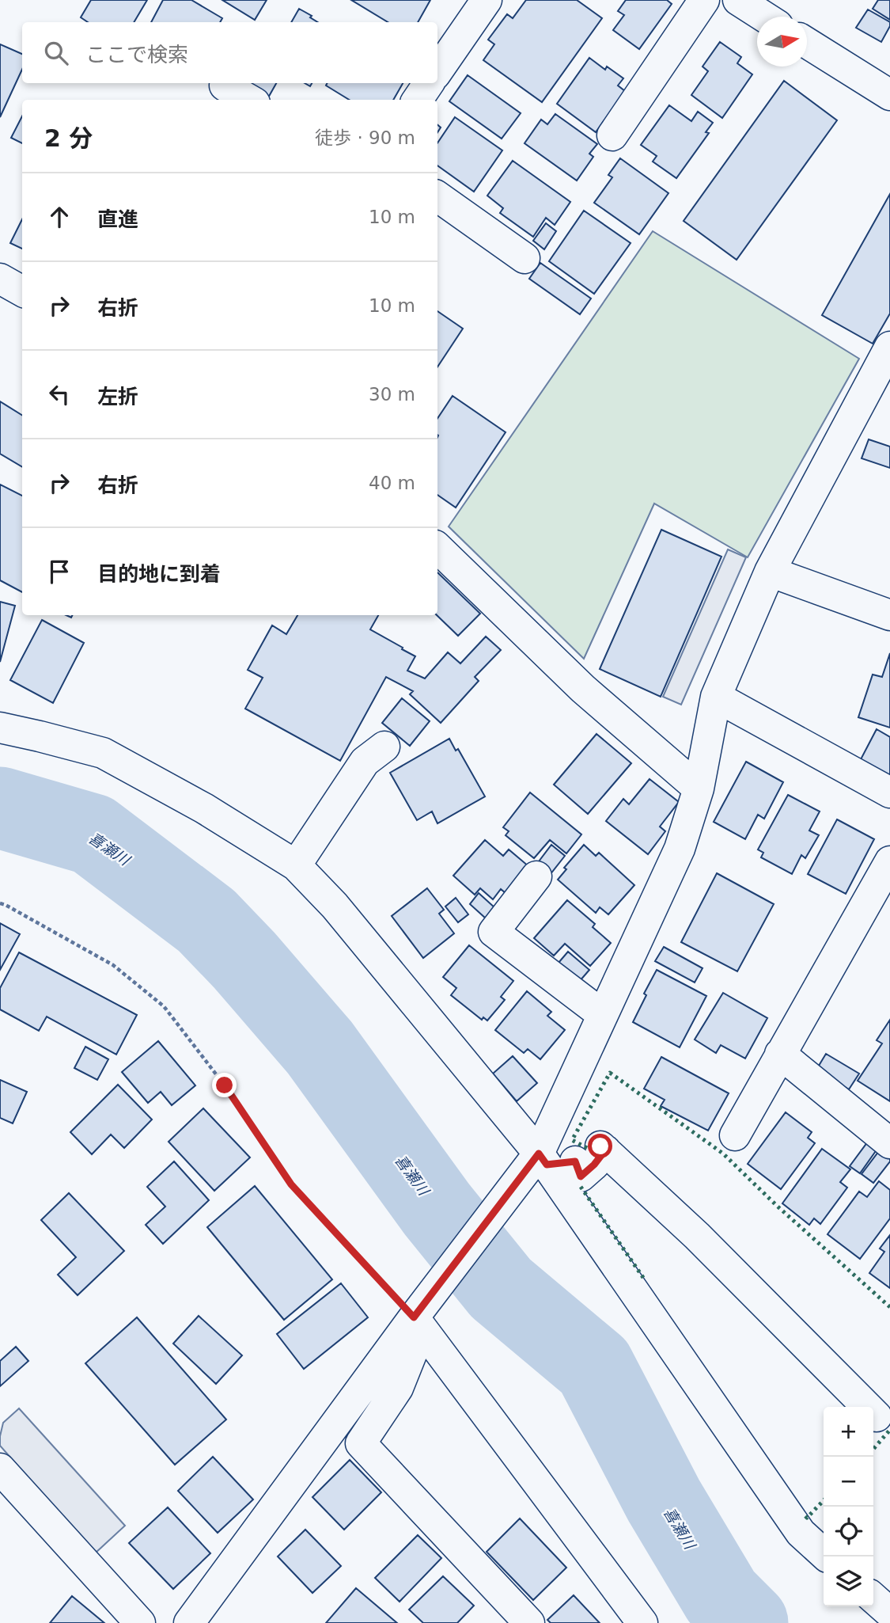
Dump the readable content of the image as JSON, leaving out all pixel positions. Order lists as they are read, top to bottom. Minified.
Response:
{"water":["喜瀬川"],"north":"right","page":{"search":"ここで検索","heading":["2 分","徒歩 · 90 m"],"list":[["直進","10 m"],["右折","10 m"],["左折","30 m"],["右折","40 m"],"目的地に到着"],"map_buttons":["+","−"]}}
